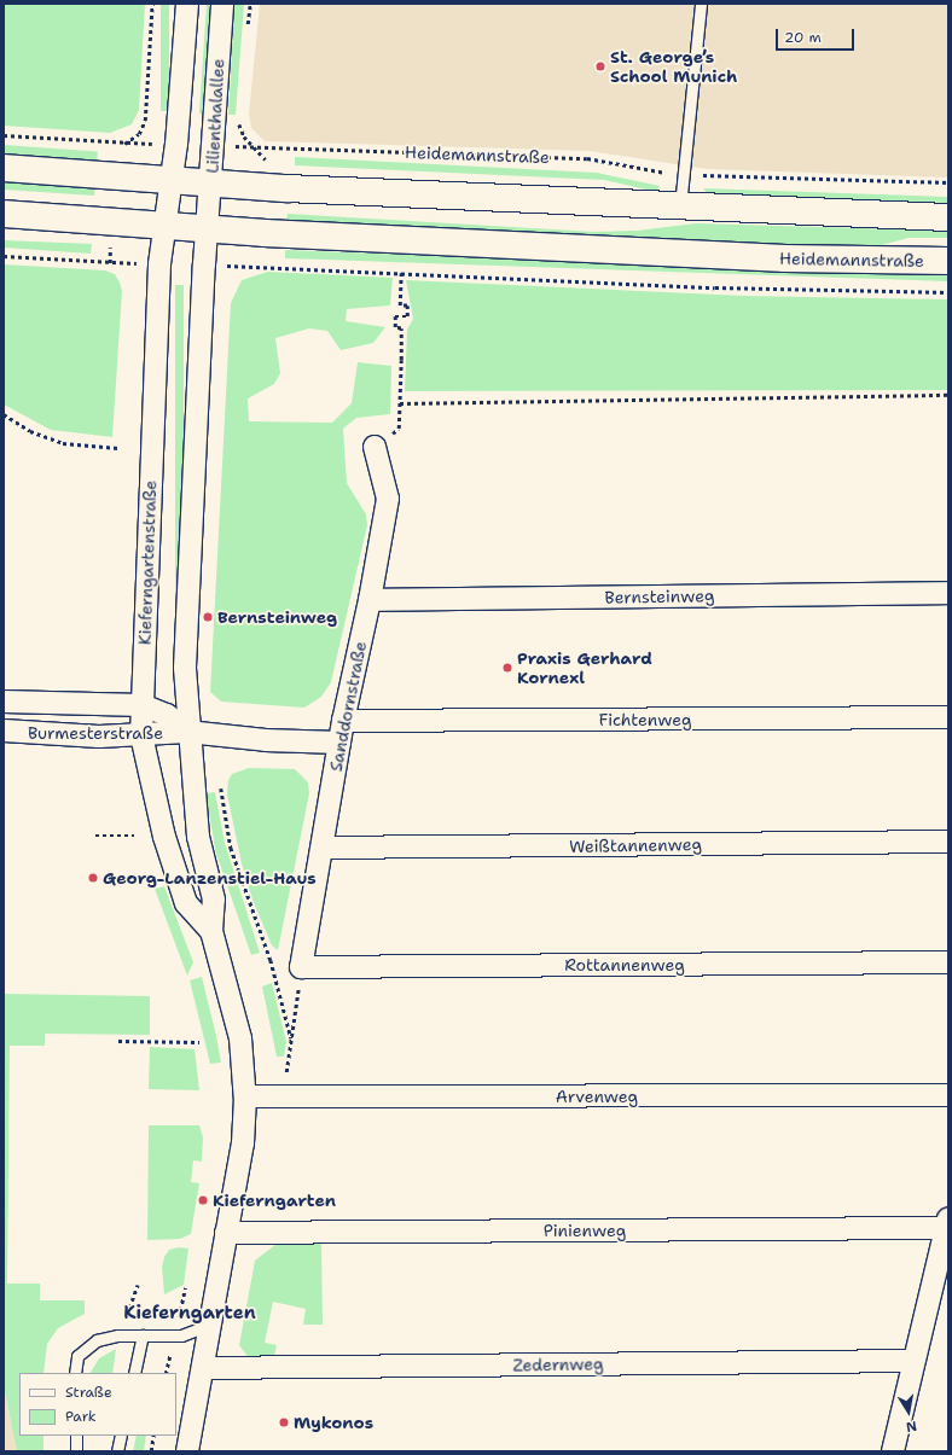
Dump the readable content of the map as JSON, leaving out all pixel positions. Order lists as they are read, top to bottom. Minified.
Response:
{"streets":{"main road":["Heidemannstraße"],"street":["Lilienthalallee","Kieferngartenstraße","Bernsteinweg","Sanddornstraße","Fichtenweg","Burmesterstraße","Weißtannenweg","Rottannenweg","Arvenweg","Pinienweg","Zedernweg"]},"crossings":[["Lilienthalallee","Heidemannstraße"],["Lilienthalallee","Kieferngartenstraße"],["Heidemannstraße","Kieferngartenstraße"],["Kieferngartenstraße","Burmesterstraße"],["Kieferngartenstraße","Arvenweg"],["Kieferngartenstraße","Pinienweg"],["Kieferngartenstraße","Zedernweg"],["Bernsteinweg","Sanddornstraße"],["Sanddornstraße","Fichtenweg"],["Sanddornstraße","Burmesterstraße"],["Sanddornstraße","Weißtannenweg"],["Sanddornstraße","Rottannenweg"]],"districts":["Kieferngarten"],"places":["St. George’s School Munich","Bernsteinweg","Praxis Gerhard Kornexl","Georg-Lanzenstiel-Haus","Kieferngarten","Mykonos"],"legend":["Straße","Park"],"scale_bar":"20 m","north":"bottom"}
